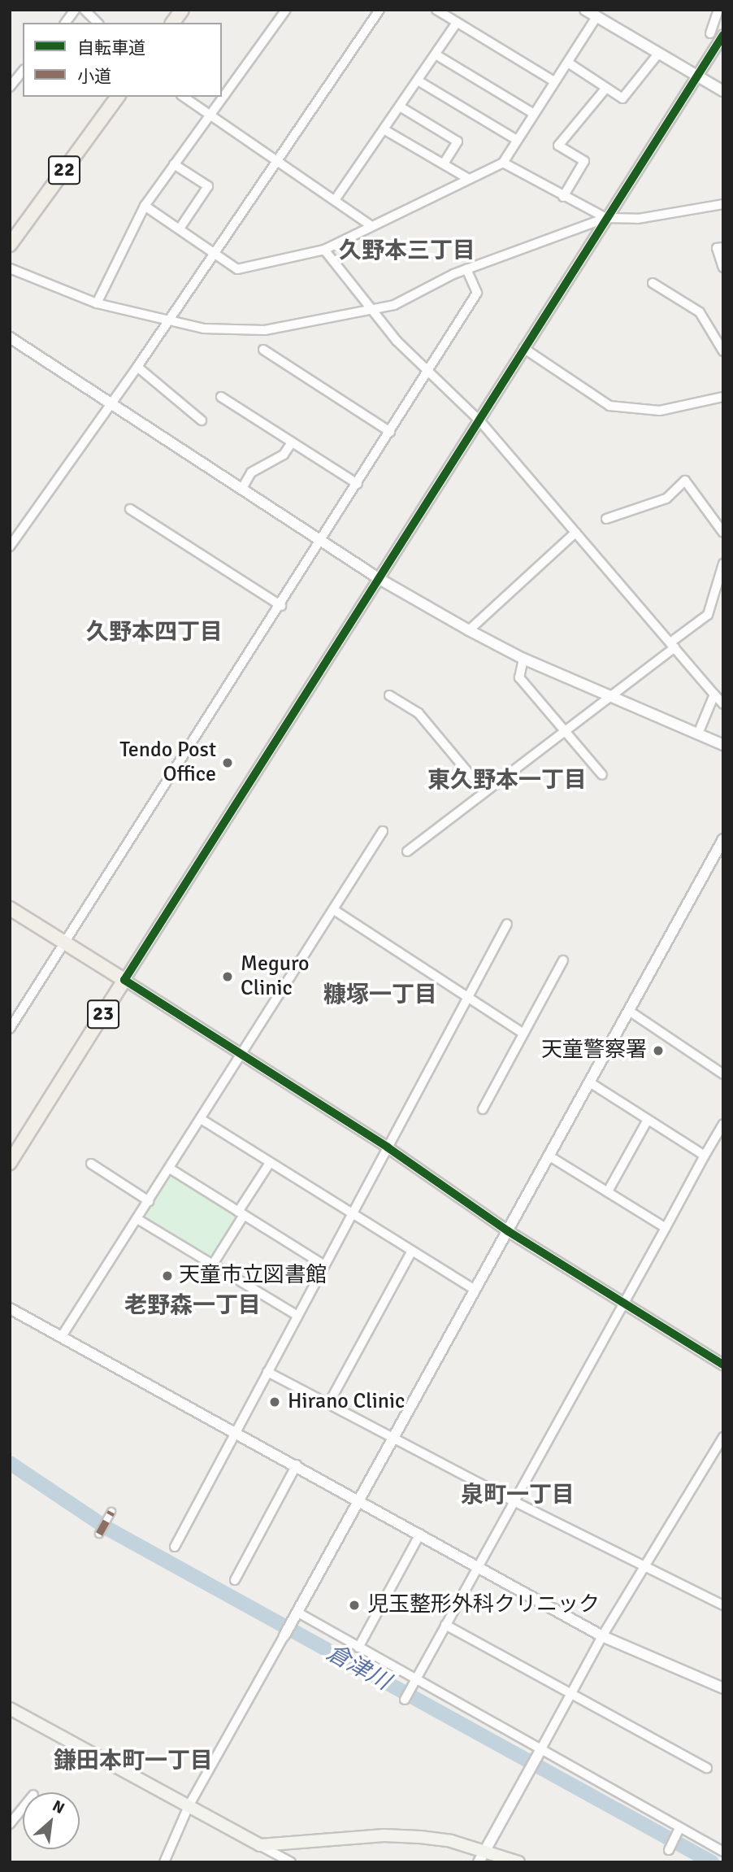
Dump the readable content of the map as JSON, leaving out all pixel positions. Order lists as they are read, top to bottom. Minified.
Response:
{"streets":{"main road":["22","23"]},"districts":["久野本三丁目","久野本四丁目","東久野本一丁目","糠塚一丁目","老野森一丁目","泉町一丁目","鎌田本町一丁目"],"water":["倉津川"],"places":["Tendo Post Office","Meguro Clinic","天童警察署","天童市立図書館","Hirano Clinic","児玉整形外科クリニック"],"legend":["自転車道","小道"],"north":"top right"}
